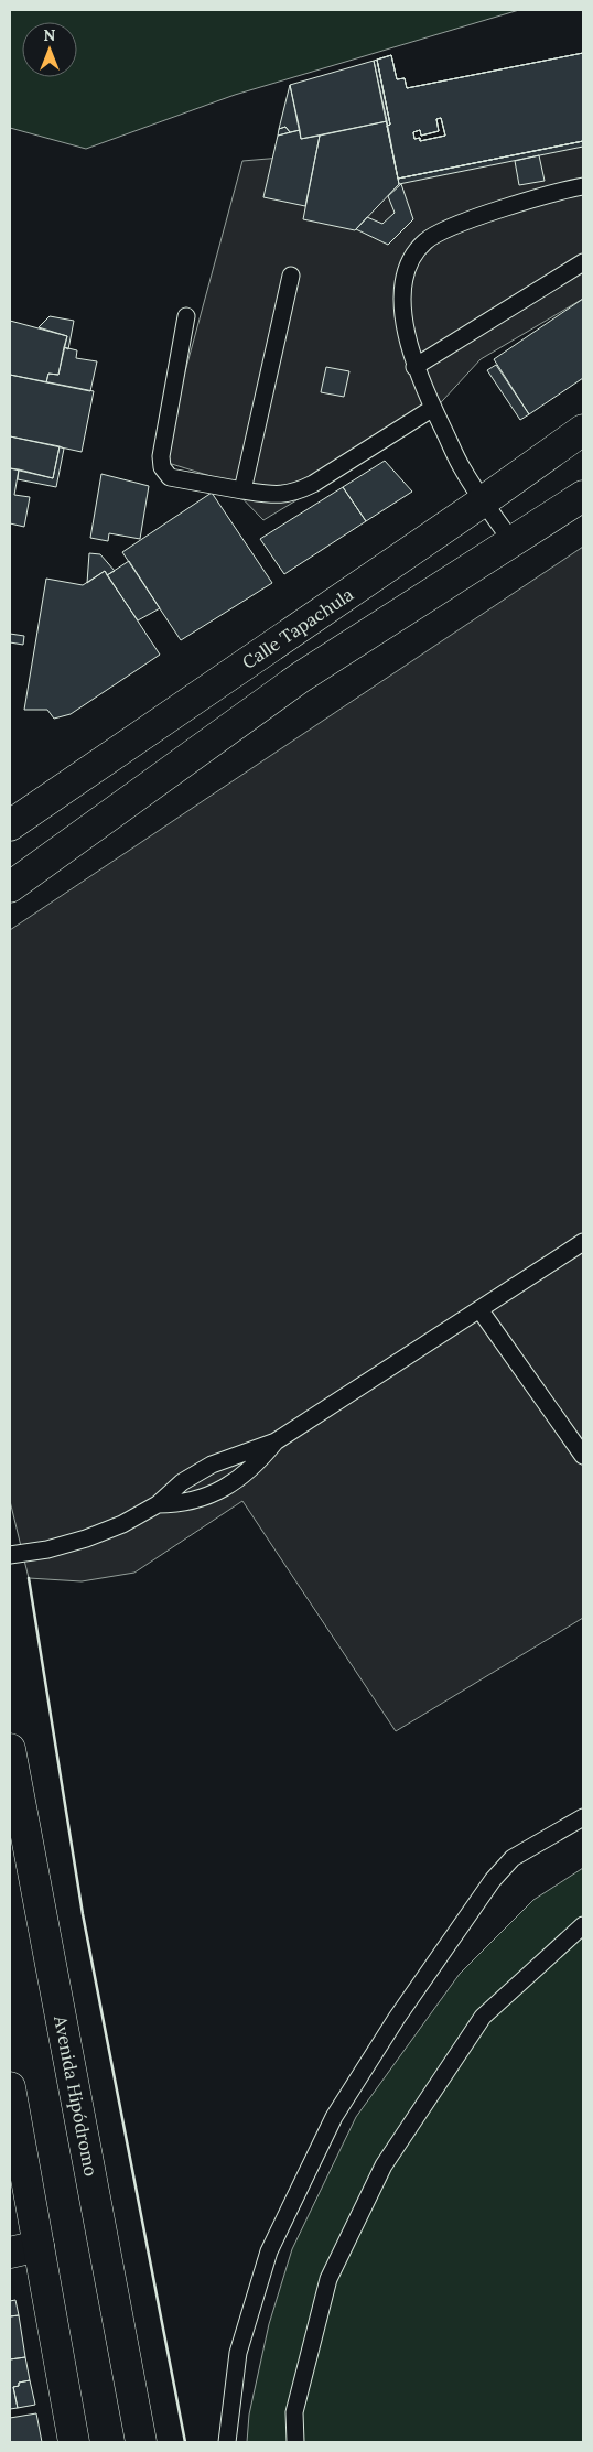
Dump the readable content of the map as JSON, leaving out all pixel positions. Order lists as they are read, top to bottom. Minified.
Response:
{"streets":{"main road":["Calle Tapachula","Avenida Hipódromo"]},"north":"top"}
